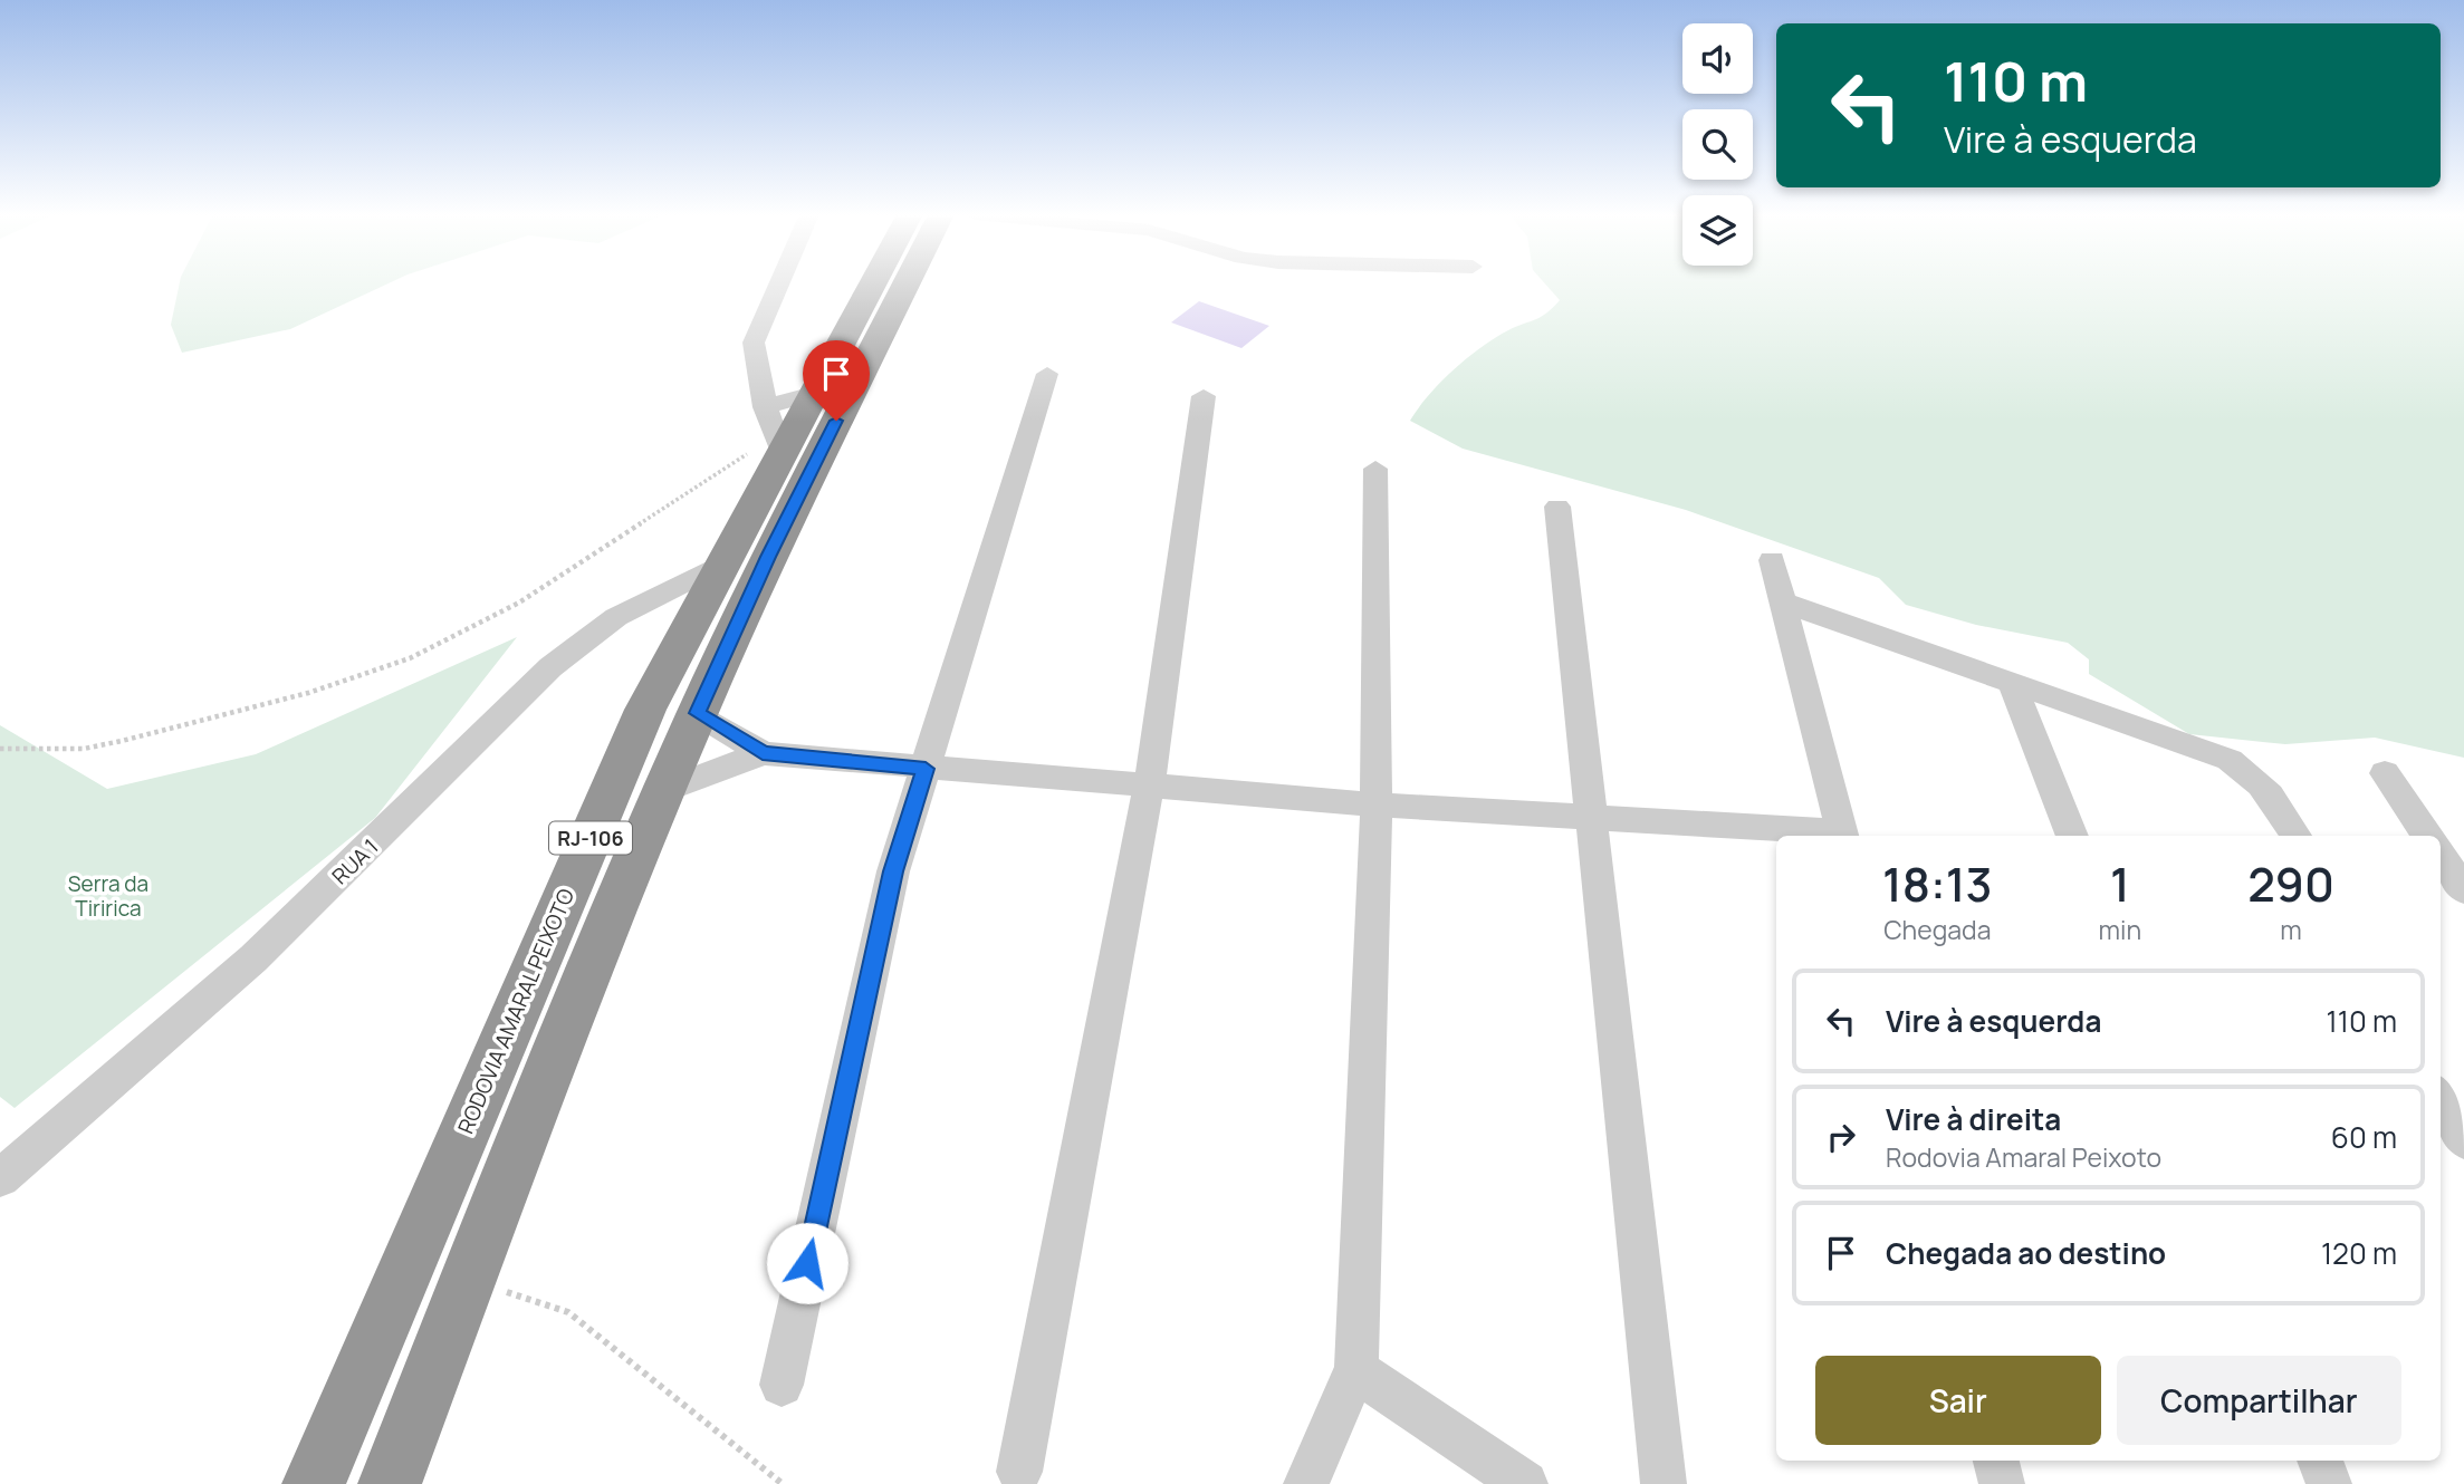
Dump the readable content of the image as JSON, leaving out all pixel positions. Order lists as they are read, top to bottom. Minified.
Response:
{"streets":{"highway":["RJ-106","RODOVIA AMARAL PEIXOTO"],"street":["RUA 1"]},"crossings":[["RUA 1","RODOVIA AMARAL PEIXOTO"]],"parks":["Serra da Tiririca"],"page":{"turn":["110 m","Vire à esquerda"],"eta":["18:13","Chegada","1","min","290","m"],"list":[{"name":"Vire à esquerda","value":"110 m"},{"name":"Vire à direita","note":"Rodovia Amaral Peixoto","value":"60 m"},{"name":"Chegada ao destino","value":"120 m"}],"buttons":["Sair","Compartilhar"]}}
